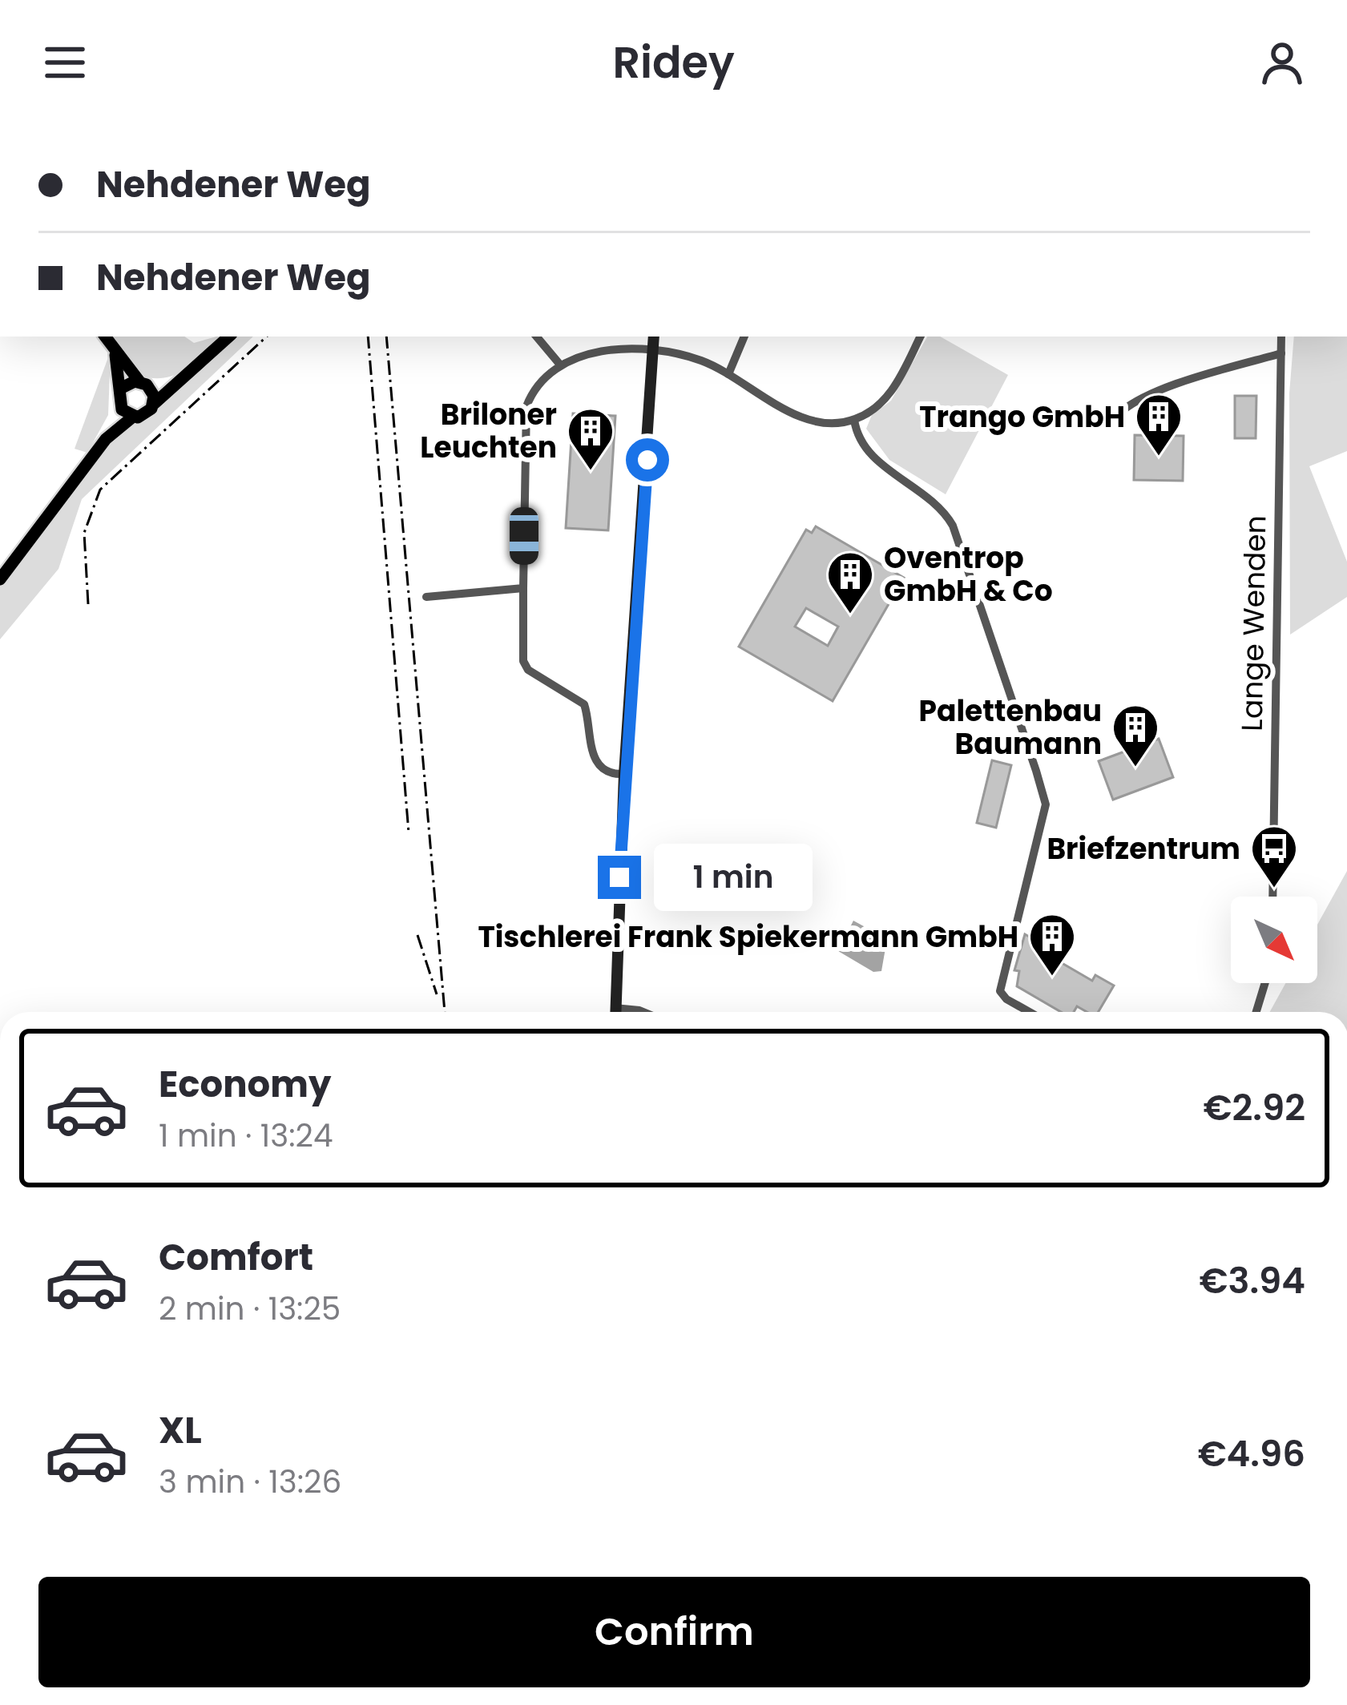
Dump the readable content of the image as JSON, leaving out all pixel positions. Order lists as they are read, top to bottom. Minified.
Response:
{"streets":{"street":["Lange Wenden"]},"places":{"building":["Trango GmbH","Briloner Leuchten","Oventrop GmbH & Co","Palettenbau Baumann","Tischlerei Frank Spiekermann GmbH"],"bus stop":["Briefzentrum"]},"north":"bottom right","page":{"header":"Ridey","banner":["Nehdener Weg","Nehdener Weg"],"bubble":"1 min","list":[{"name":"Economy","note":"1 min · 13:24","value":"€2.92"},{"name":"Comfort","note":"2 min · 13:25","value":"€3.94"},{"name":"XL","note":"3 min · 13:26","value":"€4.96"}],"buttons":"Confirm"}}
